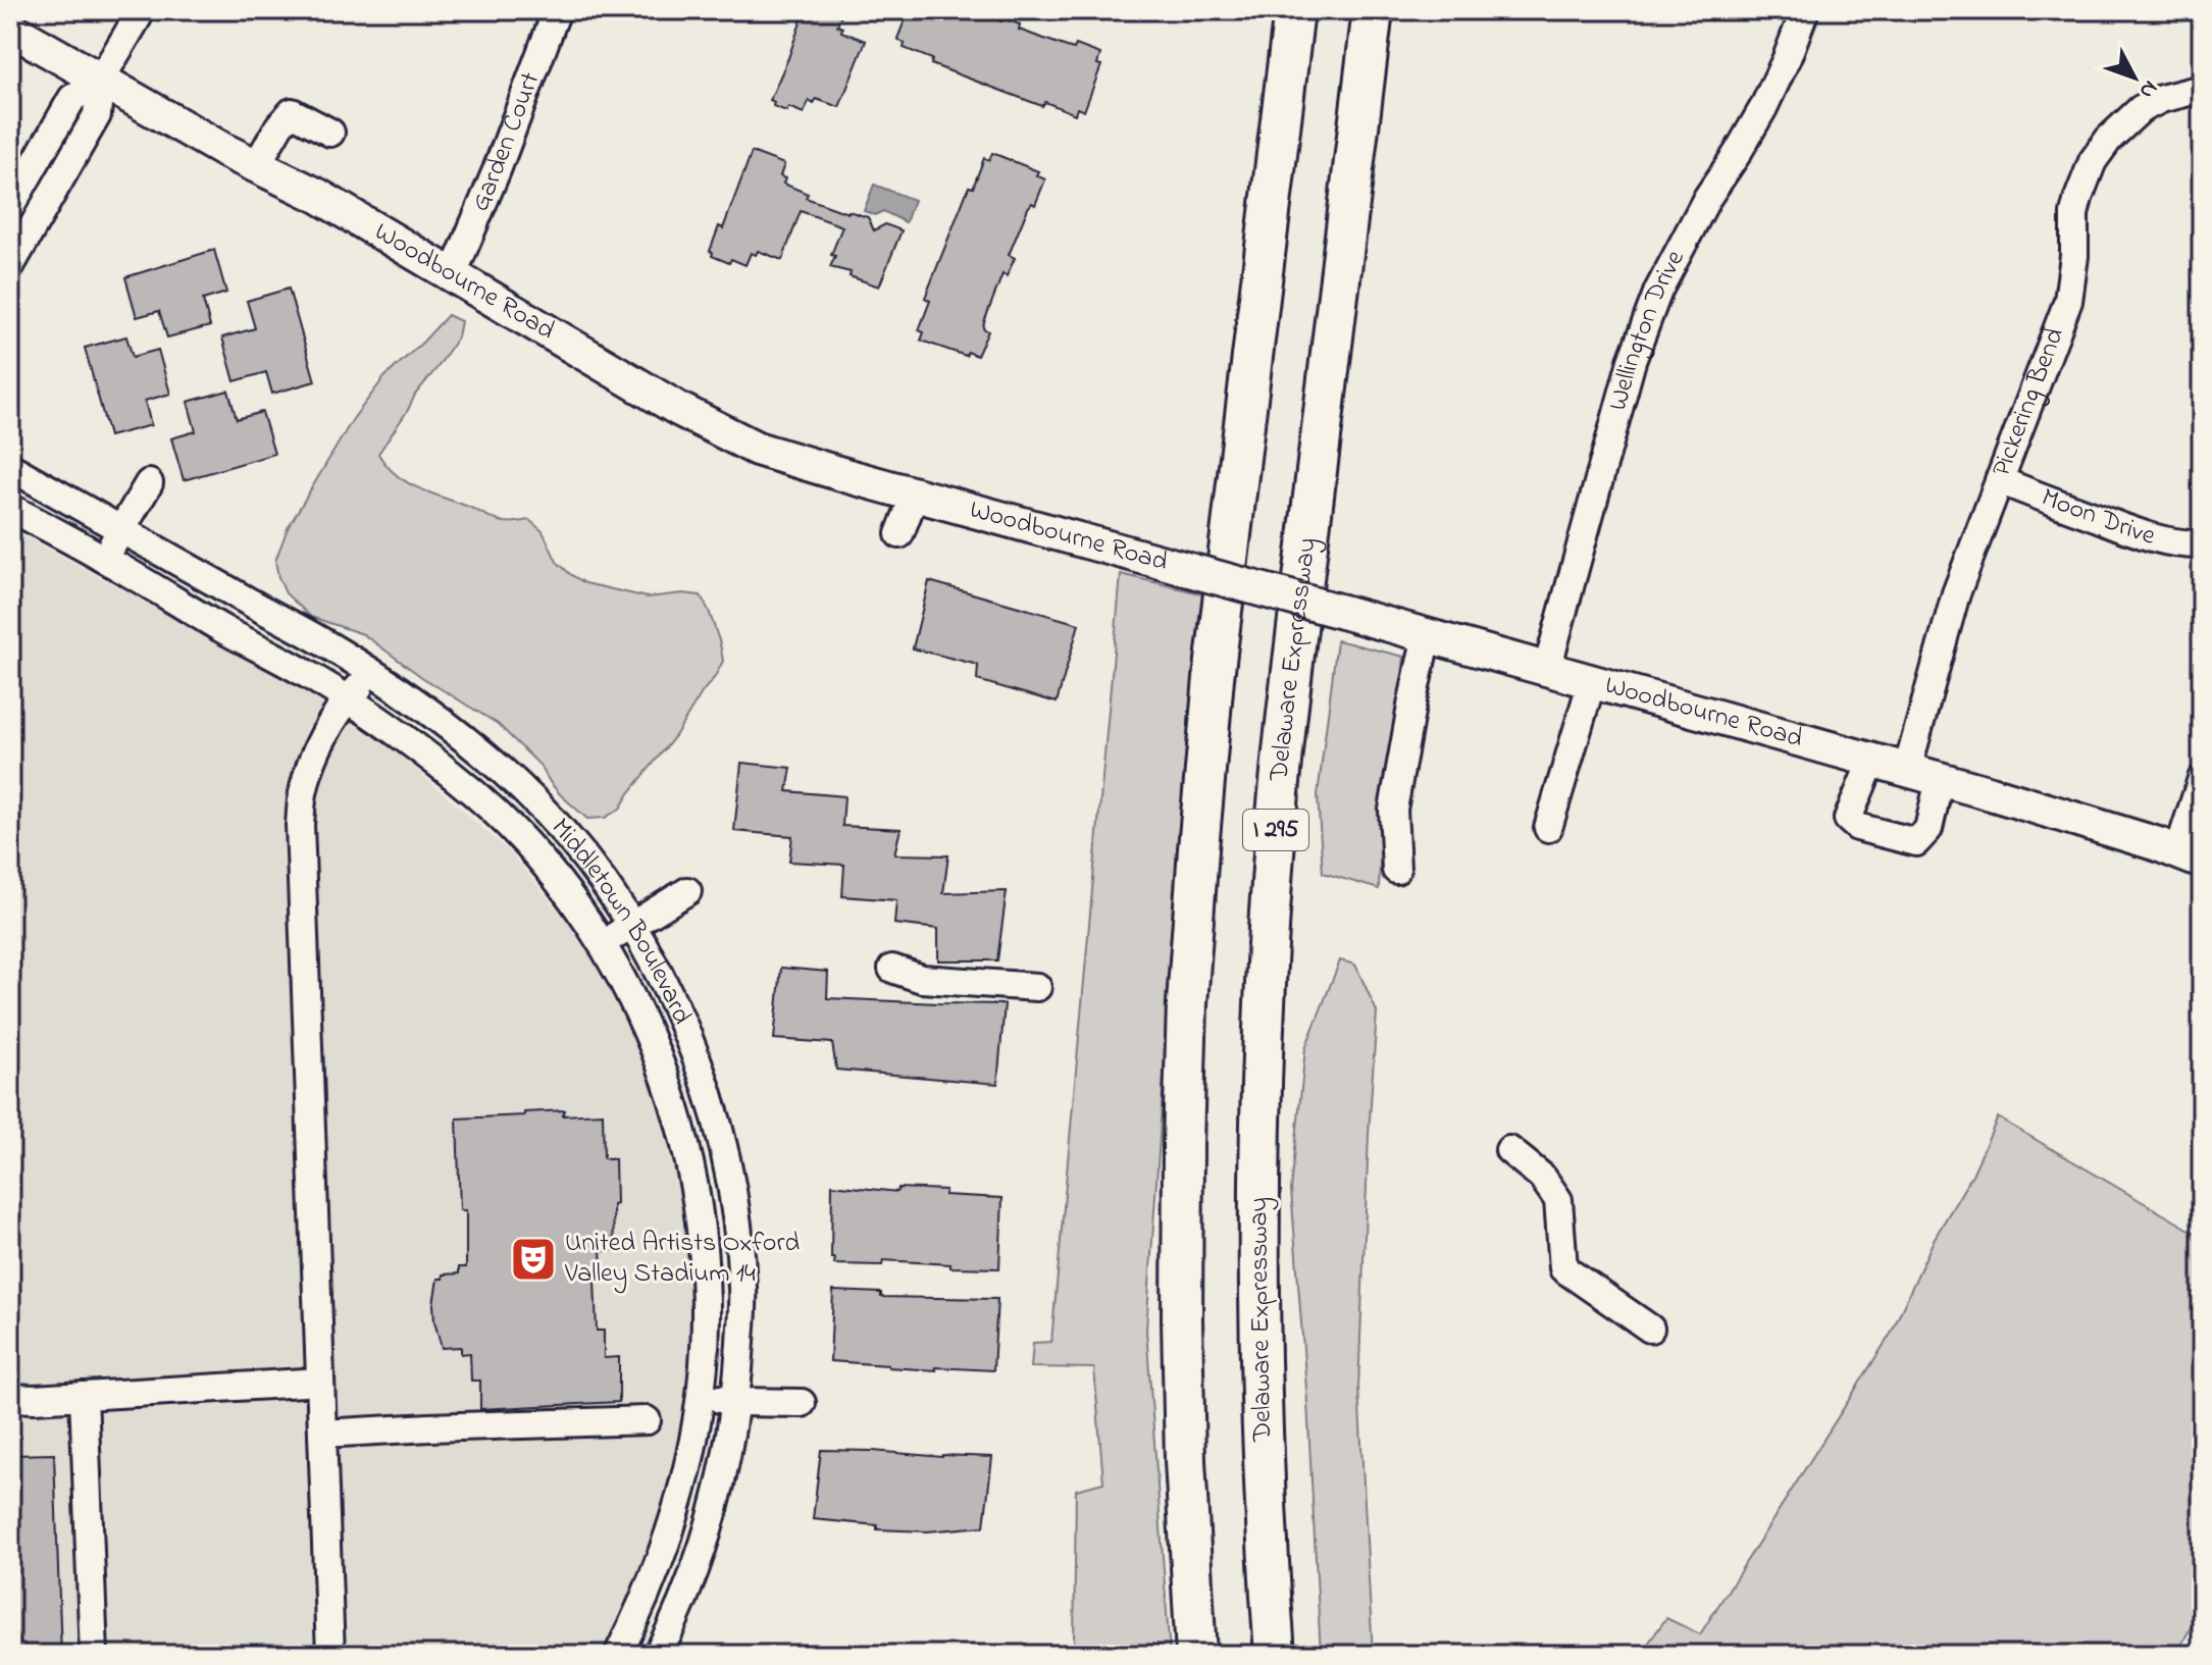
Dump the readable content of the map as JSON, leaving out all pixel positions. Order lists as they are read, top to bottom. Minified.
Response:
{"streets":{"highway":["Delaware Expressway","I 295"],"main road":["Woodbourne Road"],"street":["Garden Court","Wellington Drive","Pickering Bend","Moon Drive","Middletown Boulevard"]},"crossings":[["Garden Court","Woodbourne Road"],["Woodbourne Road","Wellington Drive"],["Woodbourne Road","Pickering Bend"],["Pickering Bend","Moon Drive"]],"places":{"theatre":["United Artists Oxford Valley Stadium 14"]},"north":"bottom right"}
